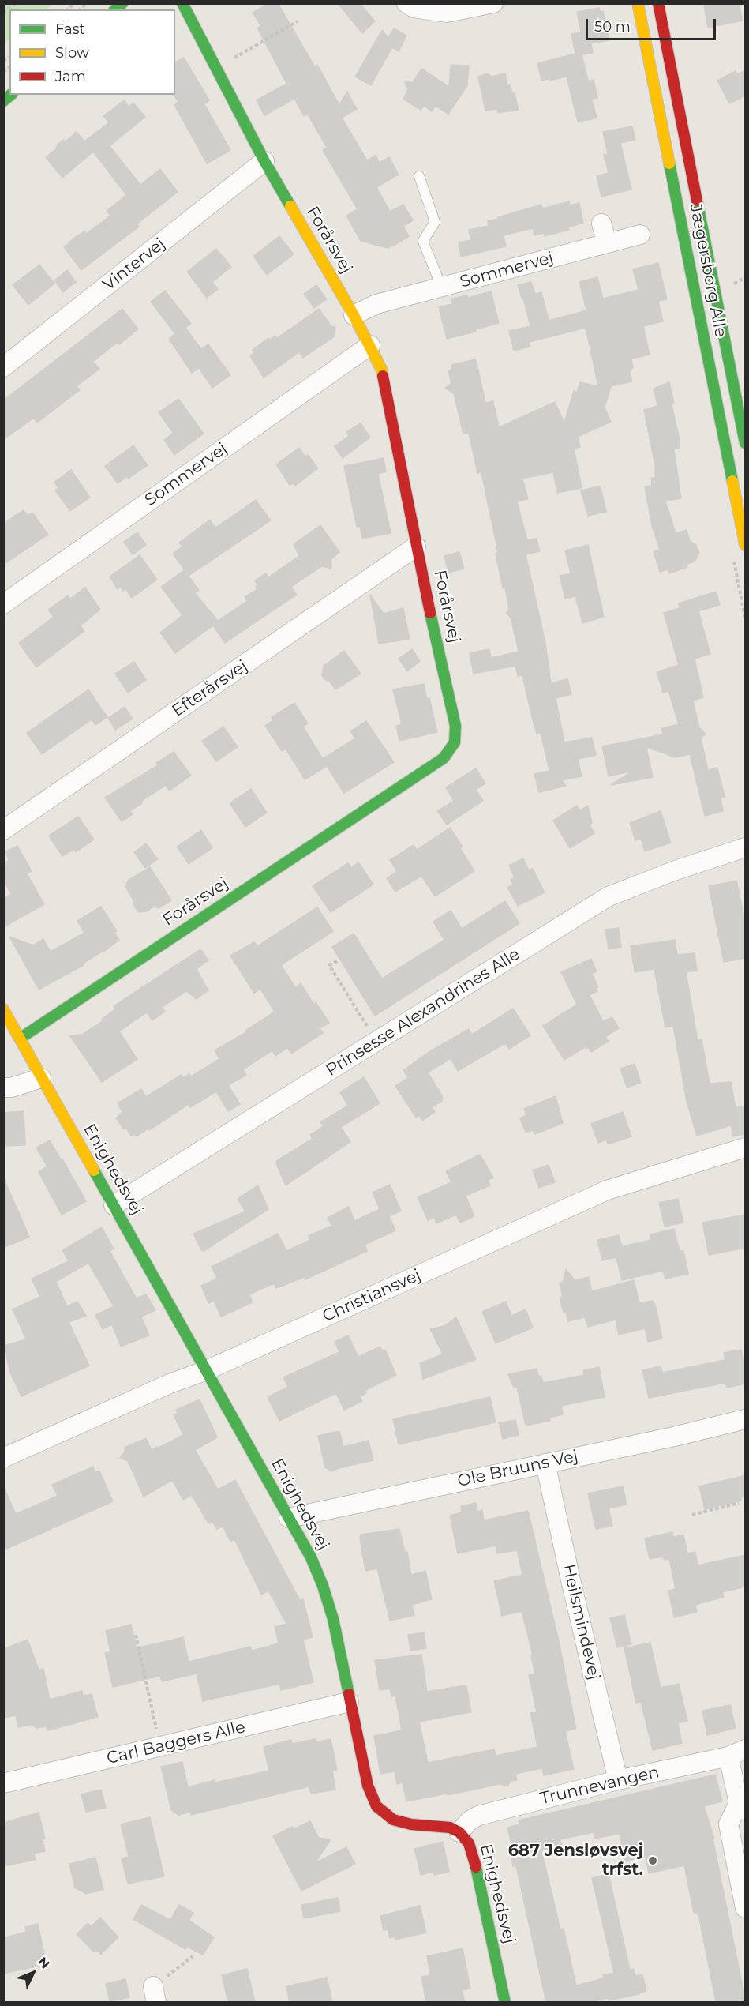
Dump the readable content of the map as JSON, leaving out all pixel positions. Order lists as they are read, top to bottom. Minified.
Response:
{"streets":{"street":["Forårsvej","Vintervej","Sommervej","Jægersborg Alle","Efterårsvej","Prinsesse Alexandrines Alle","Enighedsvej","Christiansvej","Ole Bruuns Vej","Heilsmindevej","Carl Baggers Alle","Trunnevangen"]},"crossings":[["Forårsvej","Vintervej"],["Forårsvej","Sommervej"],["Forårsvej","Efterårsvej"],["Forårsvej","Enighedsvej"],["Prinsesse Alexandrines Alle","Enighedsvej"],["Enighedsvej","Christiansvej"],["Enighedsvej","Ole Bruuns Vej"],["Enighedsvej","Carl Baggers Alle"],["Enighedsvej","Trunnevangen"],["Ole Bruuns Vej","Heilsmindevej"],["Heilsmindevej","Trunnevangen"]],"places":["687 Jensløvsvej trfst."],"legend":["Fast","Slow","Jam"],"scale_bar":"50 m","north":"top right"}
